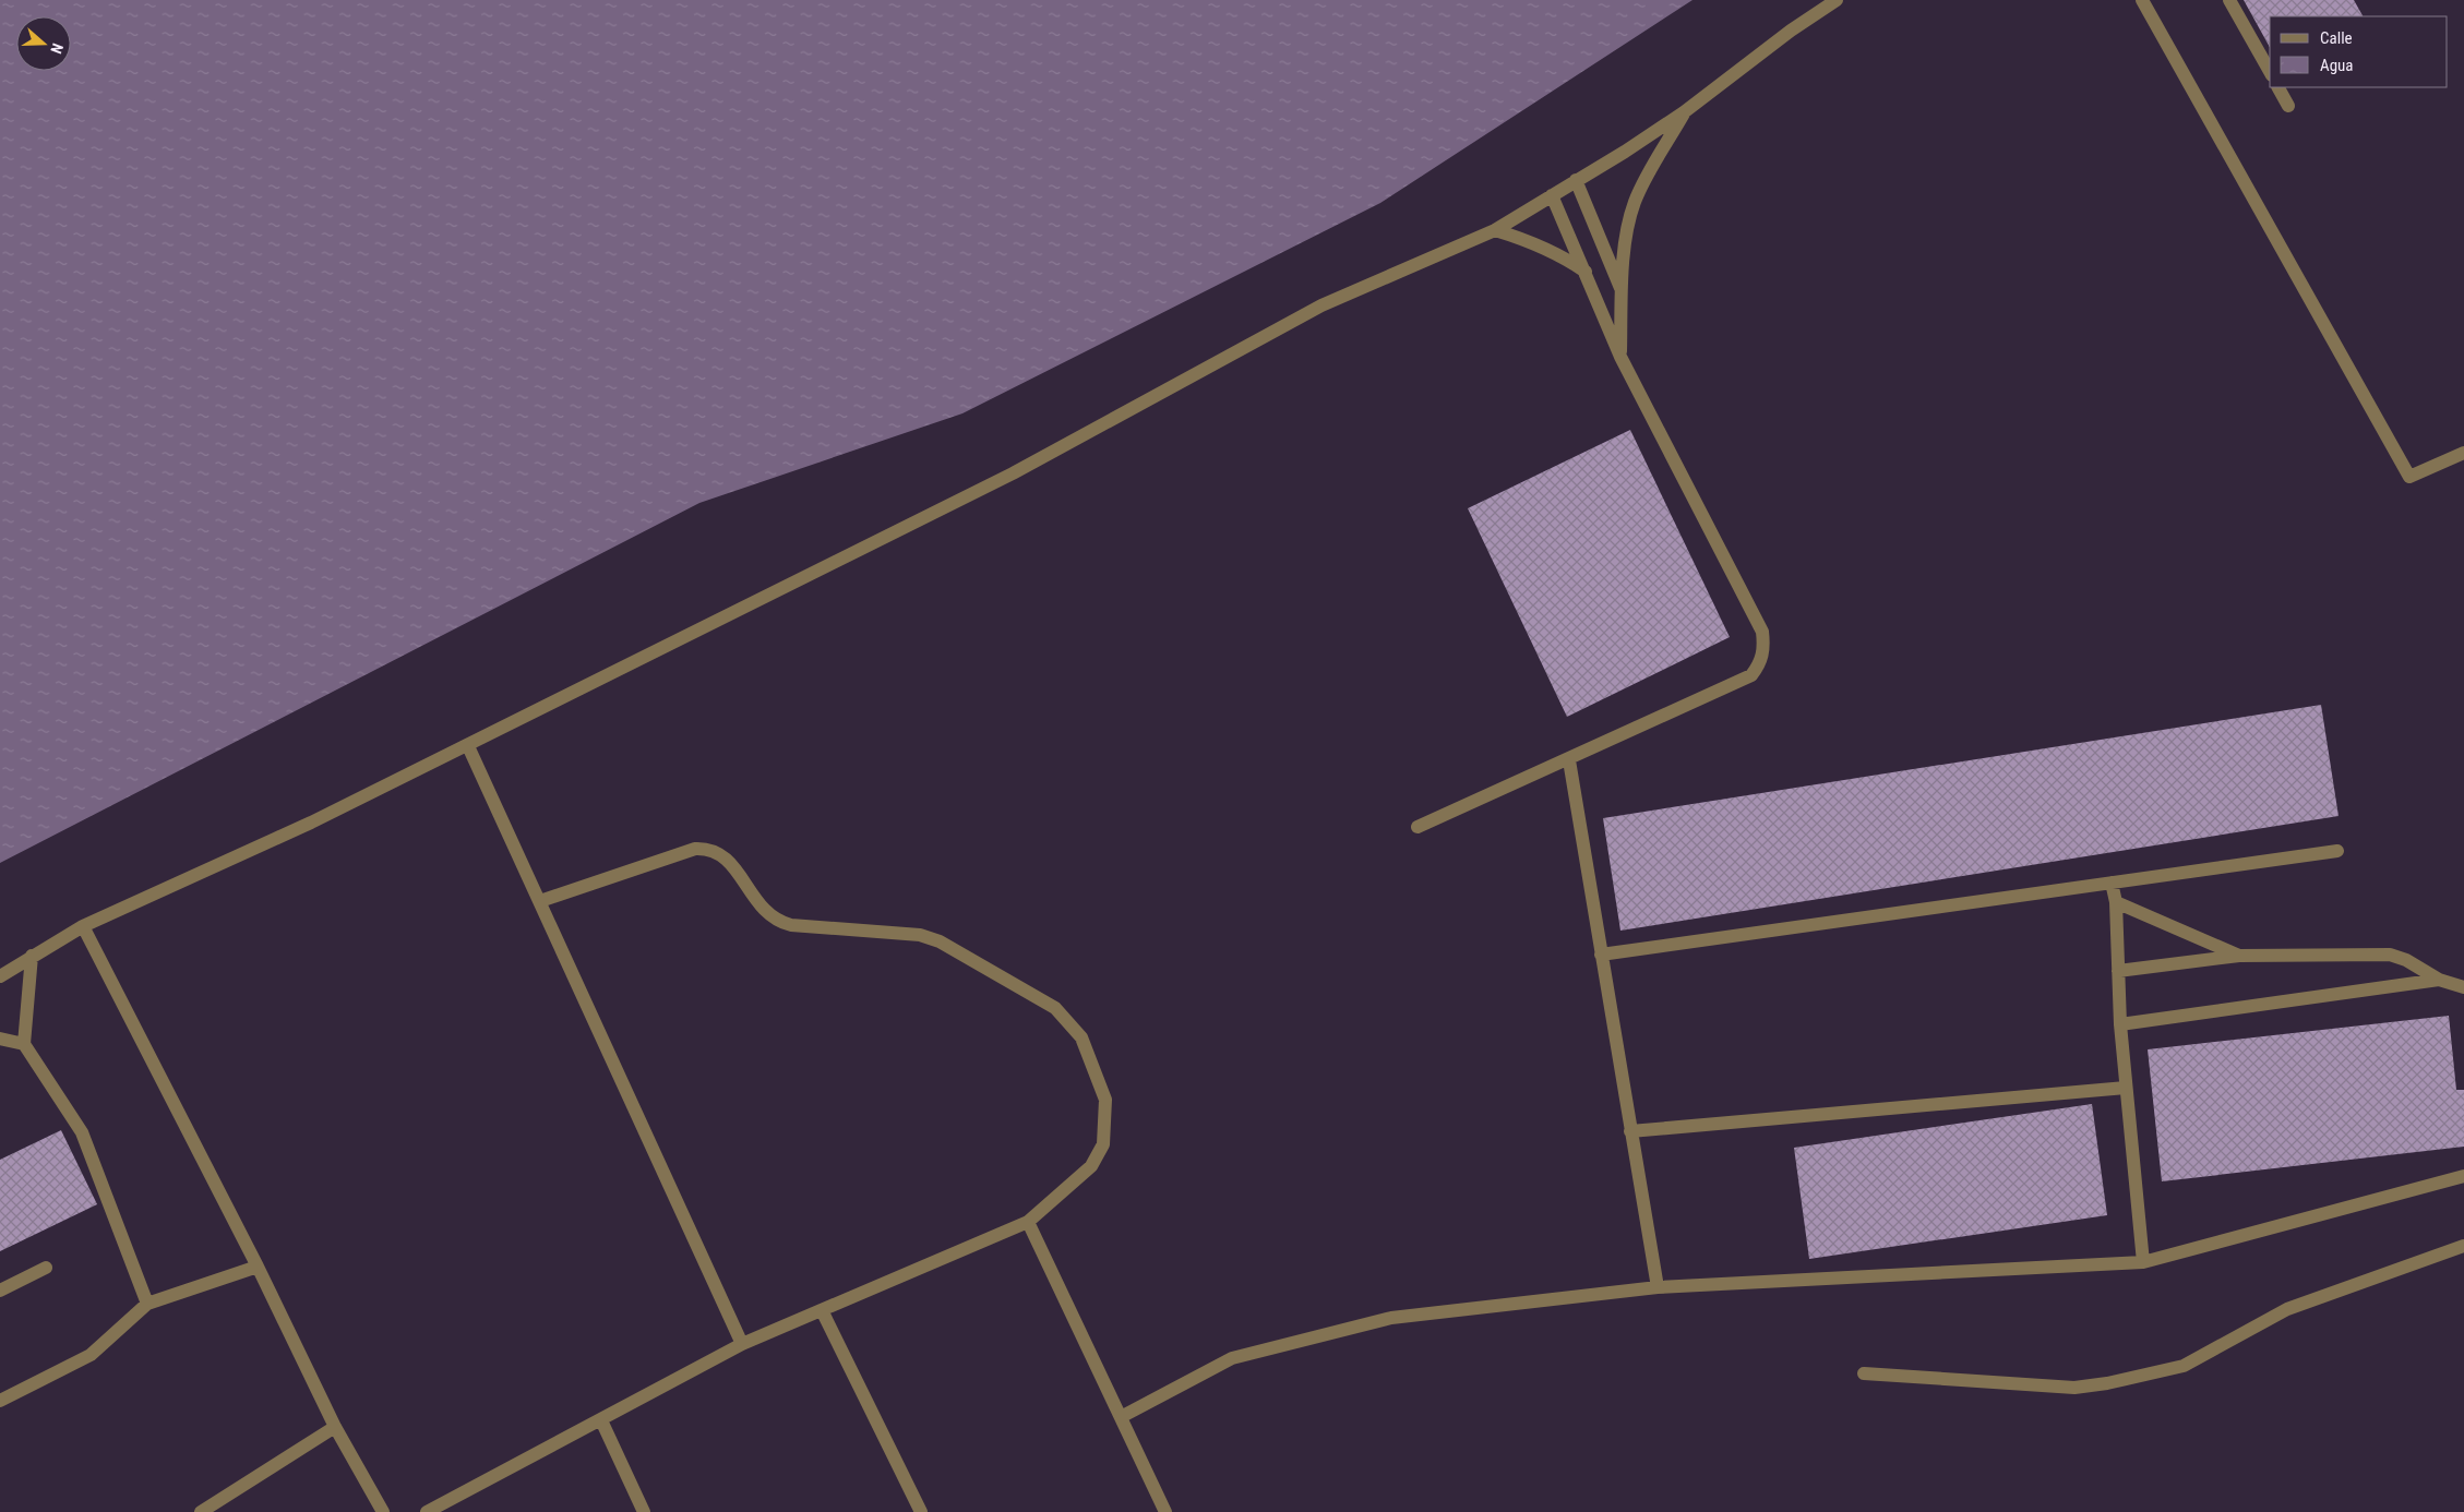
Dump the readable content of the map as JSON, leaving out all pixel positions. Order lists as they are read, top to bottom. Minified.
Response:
{"legend":["Calle","Agua"],"north":"right"}
